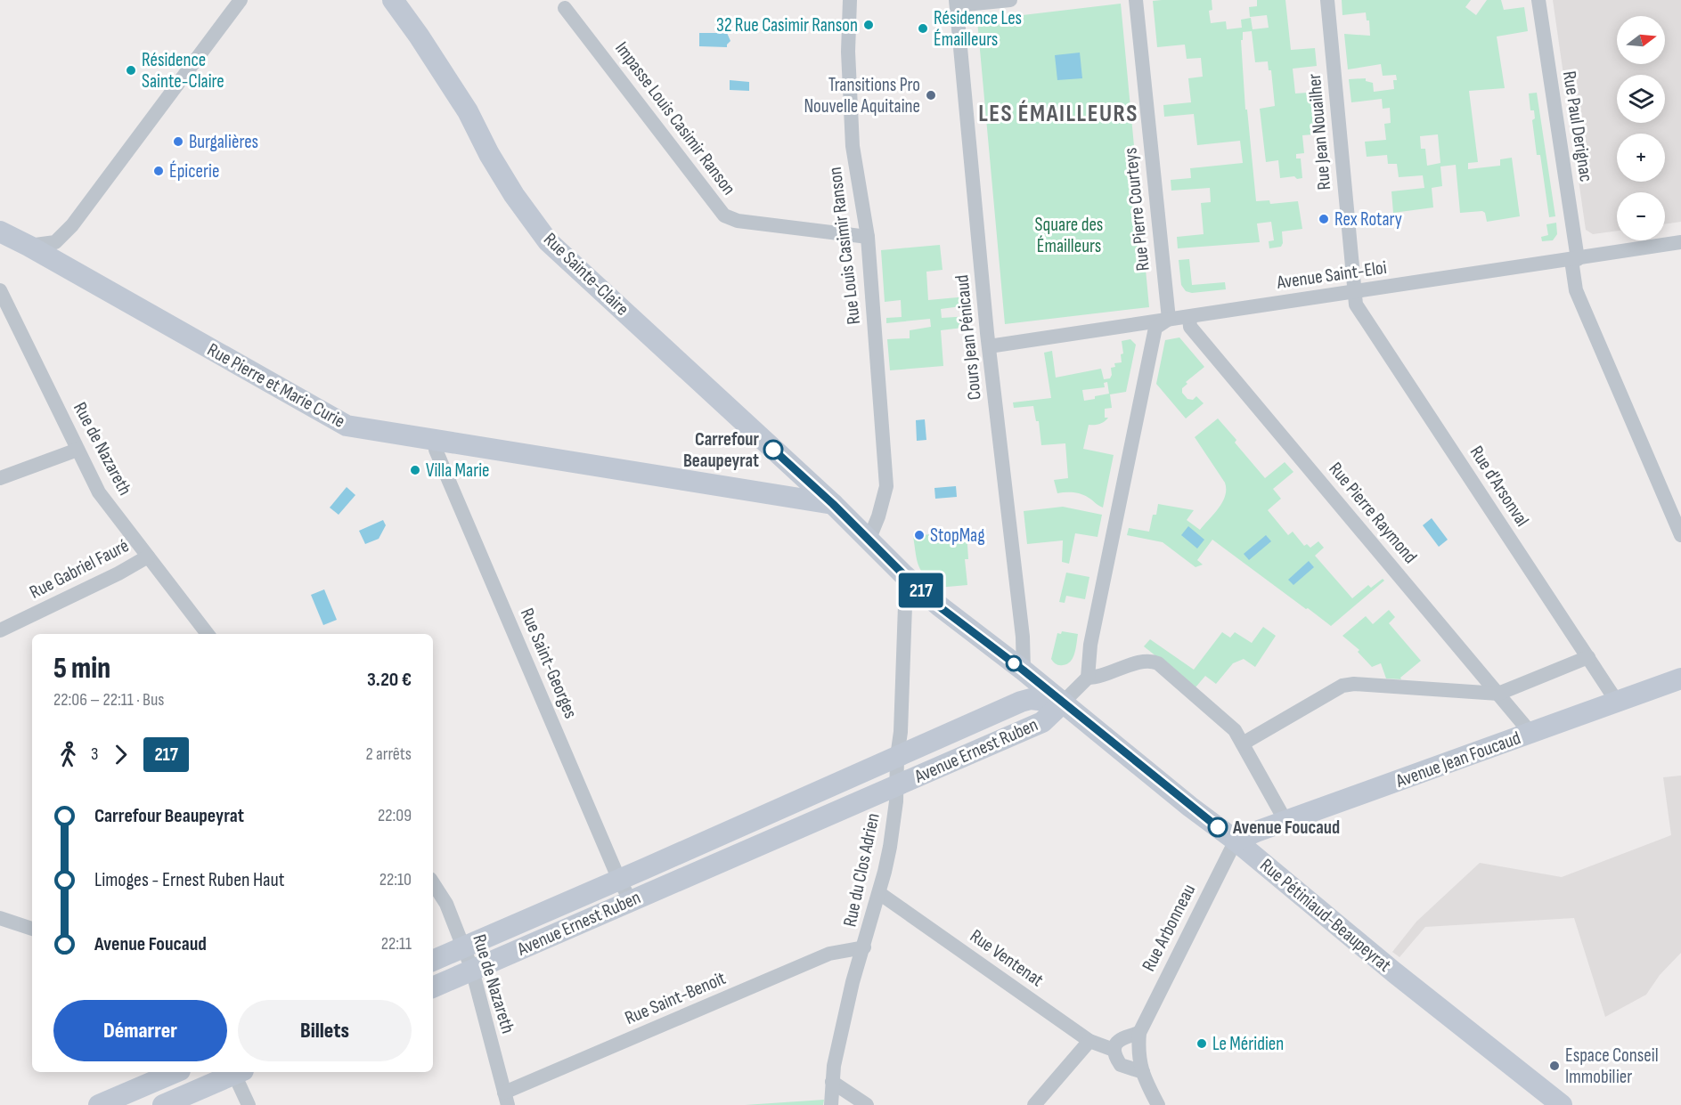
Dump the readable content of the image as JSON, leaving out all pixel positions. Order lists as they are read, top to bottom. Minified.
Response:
{"streets":{"street":["Impasse Louis Casimir Ranson","Rue Paul Derignac","Rue Jean Nouailher","Rue Pierre Courteys","Rue Louis Casimir Ranson","Rue Sainte-Claire","Avenue Saint-Eloi","Cours Jean Pénicaud","Rue Pierre et Marie Curie","Rue de Nazareth","Rue d'Arsonval","Rue Pierre Raymond","Rue Gabriel Fauré","Rue Saint-Georges","Avenue Ernest Ruben","Avenue Jean Foucaud","Rue du Clos Adrien","Rue Pétiniaud-Beaupeyrat","Rue Arbonneau","Rue Ventenat","Rue Saint-Benoit"]},"crossings":[["Impasse Louis Casimir Ranson","Rue Louis Casimir Ranson"],["Rue Paul Derignac","Avenue Saint-Eloi"],["Rue Jean Nouailher","Avenue Saint-Eloi"],["Rue Jean Nouailher","Rue d'Arsonval"],["Rue Pierre Courteys","Avenue Saint-Eloi"],["Rue Sainte-Claire","Rue Pierre et Marie Curie"],["Avenue Saint-Eloi","Cours Jean Pénicaud"],["Avenue Saint-Eloi","Rue d'Arsonval"],["Avenue Saint-Eloi","Rue Pierre Raymond"],["Cours Jean Pénicaud","Rue Pétiniaud-Beaupeyrat"],["Rue Pierre et Marie Curie","Rue Saint-Georges"],["Rue de Nazareth","Rue Gabriel Fauré"],["Rue de Nazareth","Avenue Ernest Ruben"],["Rue de Nazareth","Rue Saint-Benoit"],["Rue d'Arsonval","Avenue Jean Foucaud"],["Rue Pierre Raymond","Avenue Jean Foucaud"],["Rue Saint-Georges","Avenue Ernest Ruben"],["Avenue Ernest Ruben","Rue du Clos Adrien"],["Avenue Ernest Ruben","Rue Pétiniaud-Beaupeyrat"],["Avenue Jean Foucaud","Rue Pétiniaud-Beaupeyrat"],["Avenue Jean Foucaud","Rue Arbonneau"],["Rue du Clos Adrien","Rue Pétiniaud-Beaupeyrat"],["Rue du Clos Adrien","Rue Ventenat"],["Rue du Clos Adrien","Rue Saint-Benoit"],["Rue Pétiniaud-Beaupeyrat","Rue Arbonneau"]],"districts":["LES ÉMAILLEURS"],"parks":["Square des Émailleurs"],"places":["32 Rue Casimir Ranson","Résidence Les Émailleurs","Résidence Sainte-Claire","Transitions Pro Nouvelle Aquitaine","Burgalières","Épicerie","Rex Rotary","Carrefour Beaupeyrat","Villa Marie","StopMag","Avenue Foucaud","Le Méridien","Espace Conseil Immobilier"],"lines":["bus line 217"],"north":"right","page":{"on_map":"217","map_buttons":["+","−"],"heading":["5 min","22:06 – 22:11 · Bus","3.20 €"],"legs":["3","217","2 arrêts"],"list":[{"name":"Carrefour Beaupeyrat","value":"22:09"},{"name":"Limoges - Ernest Ruben Haut","value":"22:10"},{"name":"Avenue Foucaud","value":"22:11"}],"buttons":["Démarrer","Billets"]}}
